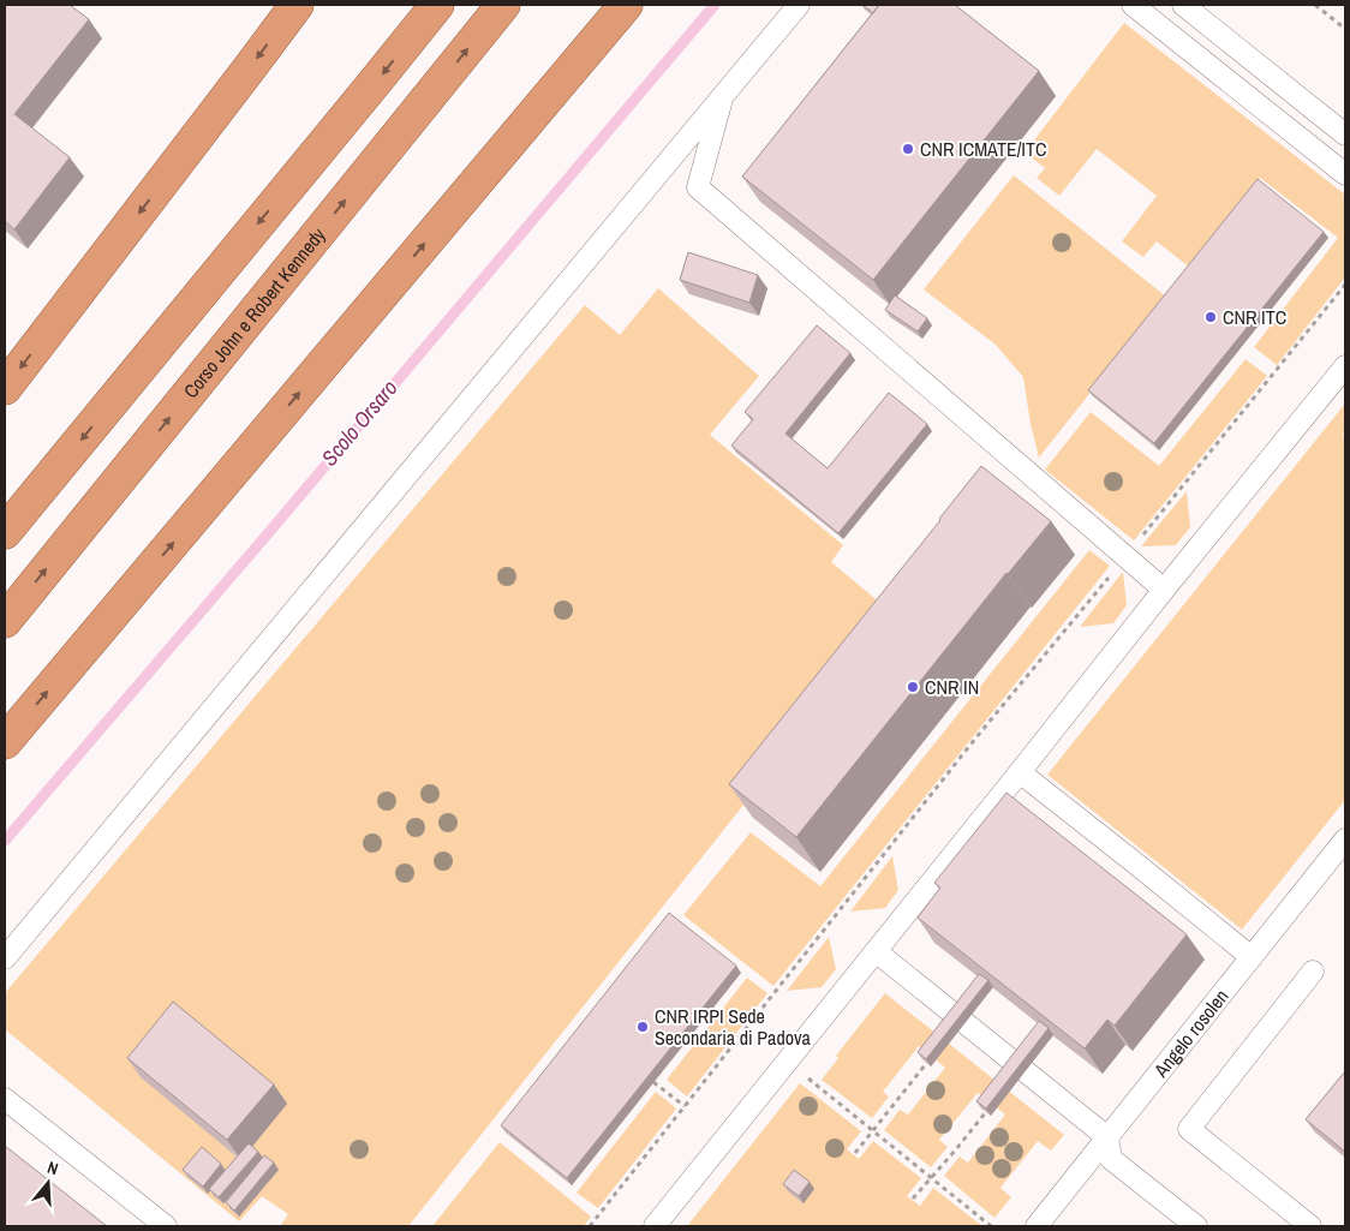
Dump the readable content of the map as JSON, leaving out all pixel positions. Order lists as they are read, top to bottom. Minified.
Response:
{"streets":{"highway":["Corso John e Robert Kennedy"],"lane":["Angelo rosolen"]},"water":["Scolo Orsaro"],"places":["CNR ICMATE/ITC","CNR ITC","CNR IN","CNR IRPI Sede Secondaria di Padova"],"north":"top"}
